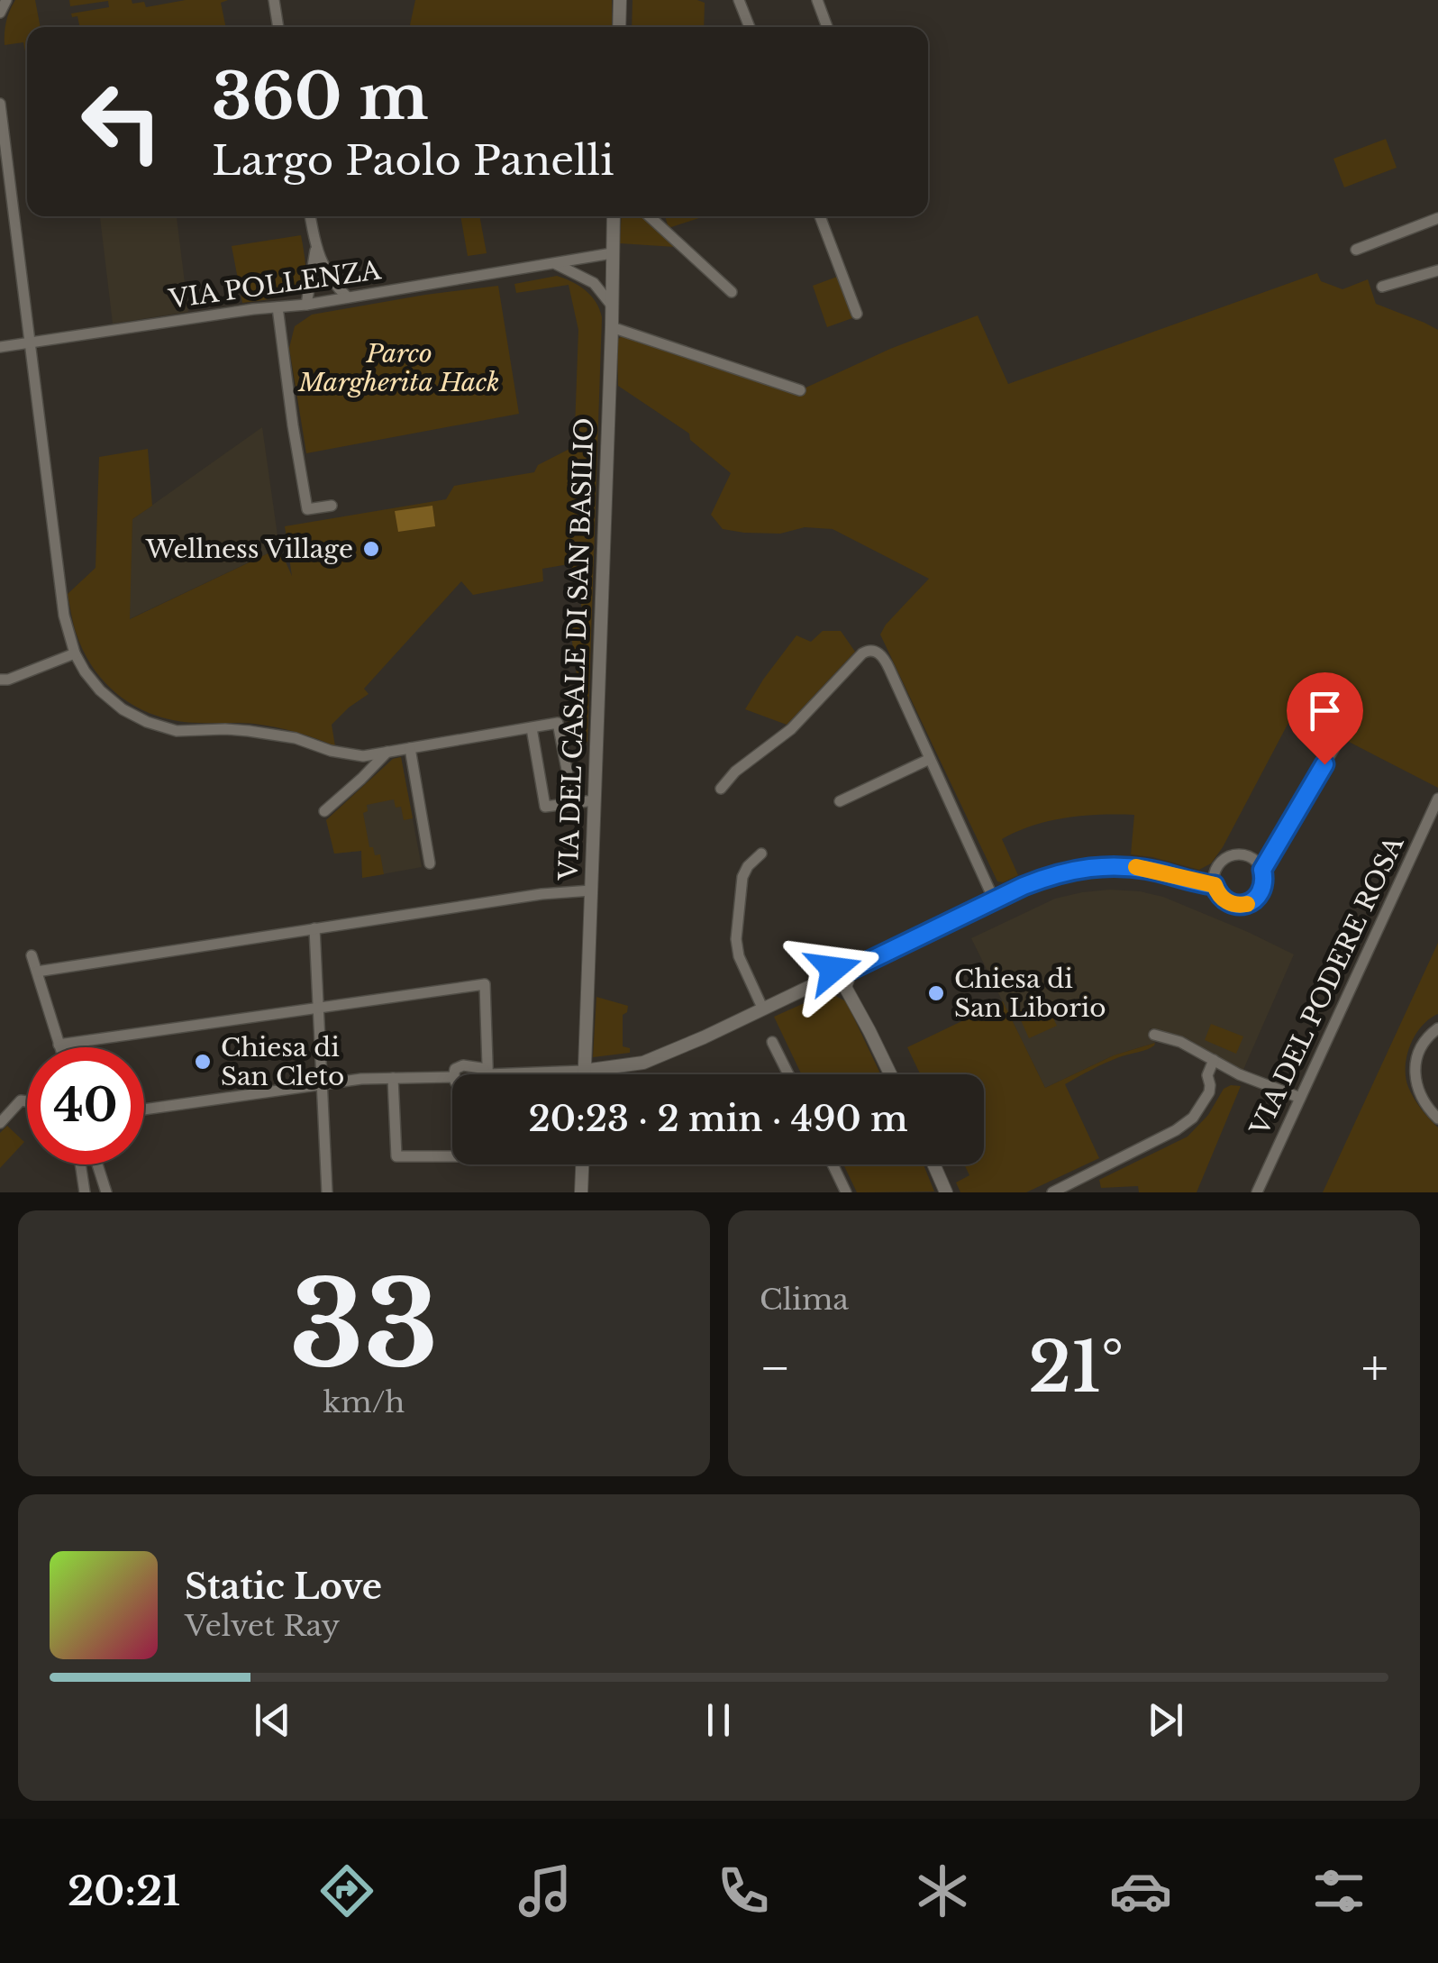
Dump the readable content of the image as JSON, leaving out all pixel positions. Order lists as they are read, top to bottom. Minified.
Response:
{"streets":{"street":["VIA POLLENZA","VIA DEL CASALE DI SAN BASILIO","VIA DEL PODERE ROSA"]},"crossings":[["VIA POLLENZA","VIA DEL CASALE DI SAN BASILIO"]],"parks":["Parco Margherita Hack"],"places":["Wellness Village","Chiesa di San Liborio","Chiesa di San Cleto"],"page":{"turn":["360 m","Largo Paolo Panelli"],"limit":"40","trip":"20:23 · 2 min · 490 m","tile":[["33","km/h"],"Clima"],"heat":["−","21°","+"],"song":["Static Love","Velvet Ray"],"tabs":"20:21"}}
